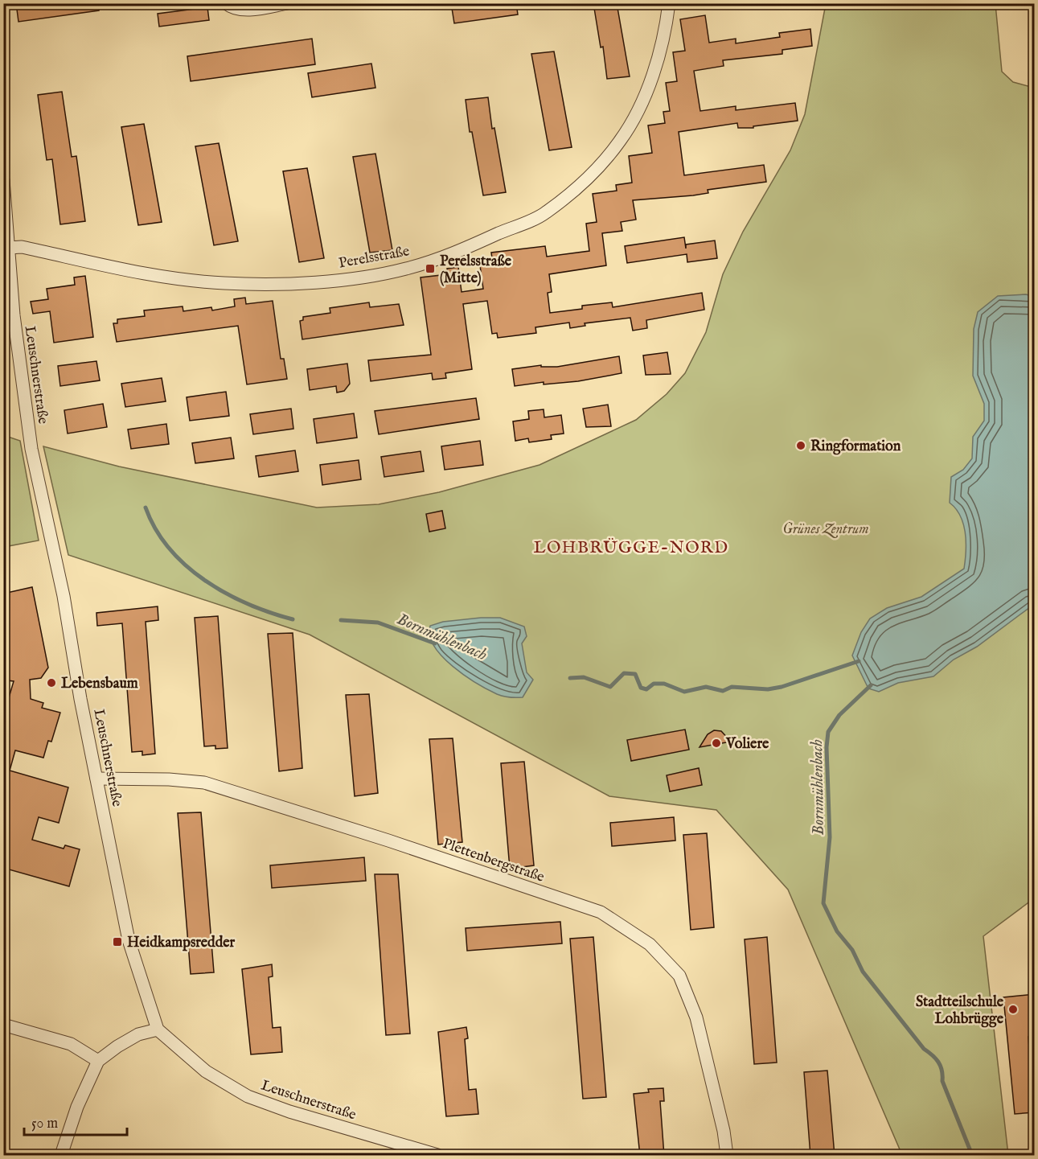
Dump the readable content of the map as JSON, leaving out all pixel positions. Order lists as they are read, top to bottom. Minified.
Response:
{"streets":{"street":["Perelsstraße","Leuschnerstraße","Plettenbergstraße"]},"crossings":[["Perelsstraße","Leuschnerstraße"],["Leuschnerstraße","Plettenbergstraße"]],"districts":["LOHBRÜGGE-NORD"],"water":["Bornmühlenbach"],"parks":["Grünes Zentrum"],"places":{"transit":["Perelsstraße (Mitte)","Heidkampsredder"],"other":["Ringformation","Lebensbaum","Voliere","Stadtteilschule Lohbrügge"]},"scale_bar":"50 m"}
